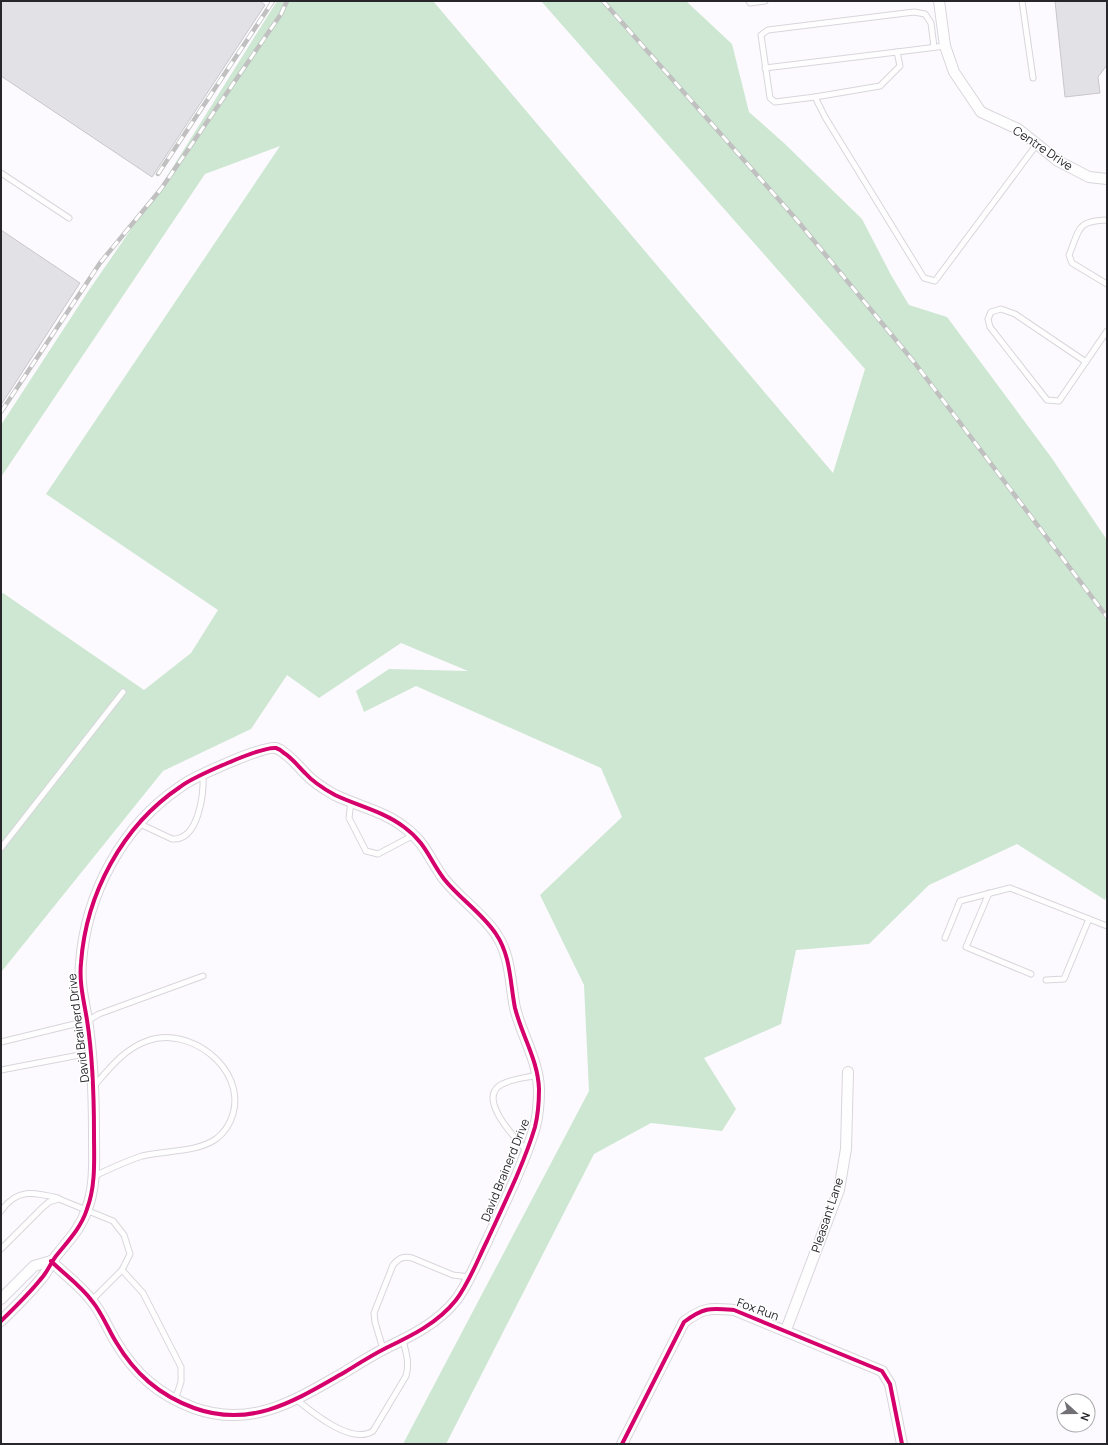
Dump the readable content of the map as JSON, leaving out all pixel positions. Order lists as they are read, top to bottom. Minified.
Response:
{"streets":{"street":["Centre Drive","David Brainerd Drive","Pleasant Lane","Fox Run"]},"crossings":[["Pleasant Lane","Fox Run"]],"north":"right"}
